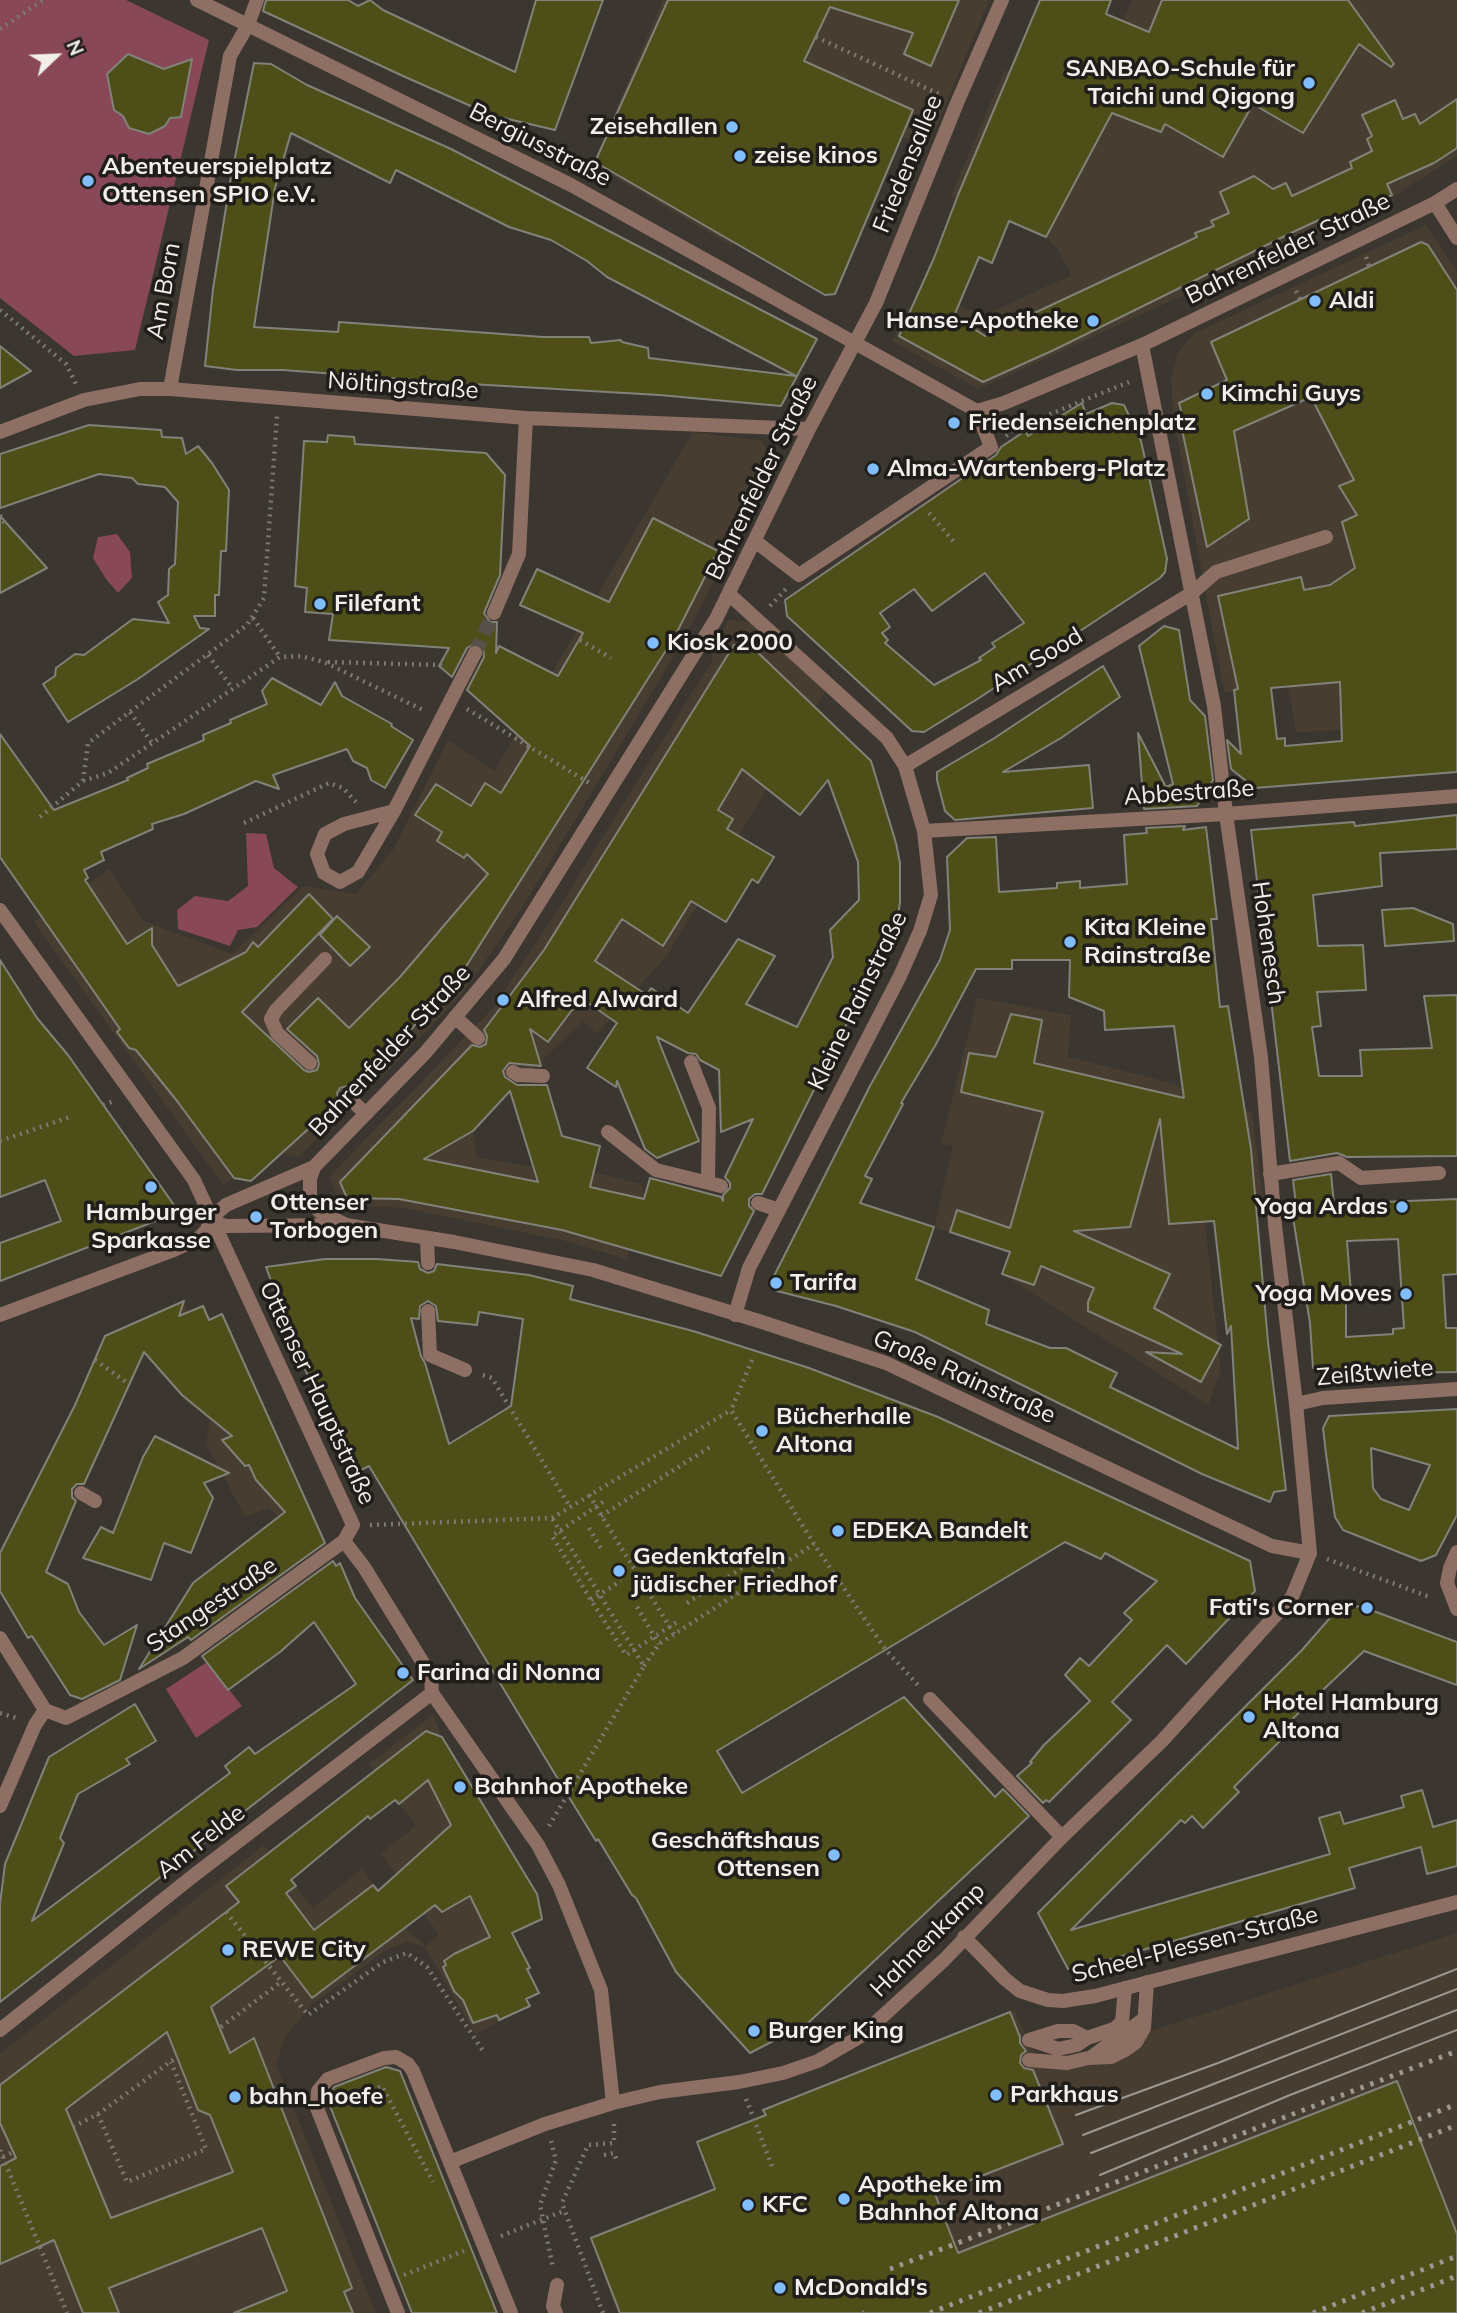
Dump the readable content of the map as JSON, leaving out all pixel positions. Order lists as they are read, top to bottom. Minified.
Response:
{"streets":{"street":["Bergiusstraße","Friedensallee","Bahrenfelder Straße","Am Born","Nöltingstraße","Am Sood","Abbestraße","Hohenesch","Kleine Rainstraße","Zeißtwiete","Große Rainstraße","Ottenser Hauptstraße","Stangestraße","Am Felde","Hahnenkamp","Scheel-Plessen-Straße"]},"crossings":[["Bergiusstraße","Friedensallee"],["Bergiusstraße","Bahrenfelder Straße"],["Bergiusstraße","Am Born"],["Friedensallee","Bahrenfelder Straße"],["Bahrenfelder Straße","Nöltingstraße"],["Bahrenfelder Straße","Hohenesch"],["Bahrenfelder Straße","Kleine Rainstraße"],["Bahrenfelder Straße","Große Rainstraße"],["Bahrenfelder Straße","Ottenser Hauptstraße"],["Am Born","Nöltingstraße"],["Am Sood","Hohenesch"],["Am Sood","Kleine Rainstraße"],["Abbestraße","Hohenesch"],["Abbestraße","Kleine Rainstraße"],["Hohenesch","Zeißtwiete"],["Hohenesch","Große Rainstraße"],["Hohenesch","Hahnenkamp"],["Kleine Rainstraße","Große Rainstraße"],["Große Rainstraße","Ottenser Hauptstraße"],["Große Rainstraße","Hahnenkamp"],["Ottenser Hauptstraße","Stangestraße"],["Ottenser Hauptstraße","Am Felde"],["Ottenser Hauptstraße","Hahnenkamp"],["Hahnenkamp","Scheel-Plessen-Straße"]],"places":["SANBAO-Schule für Taichi und Qigong","Zeisehallen","zeise kinos","Abenteuerspielplatz Ottensen SPIO e.V.","Aldi","Hanse-Apotheke","Kimchi Guys","Friedenseichenplatz","Alma-Wartenberg-Platz","Filefant","Kiosk 2000","Kita Kleine Rainstraße","Alfred Alward","Hamburger Sparkasse","Yoga Ardas","Ottenser Torbogen","Tarifa","Yoga Moves","Bücherhalle Altona","EDEKA Bandelt","Gedenktafeln jüdischer Friedhof","Fati's Corner","Farina di Nonna","Hotel Hamburg Altona","Bahnhof Apotheke","Geschäftshaus Ottensen","REWE City","Burger King","Parkhaus","bahn_hoefe","Apotheke im Bahnhof Altona","KFC","McDonald's"],"north":"top right"}
